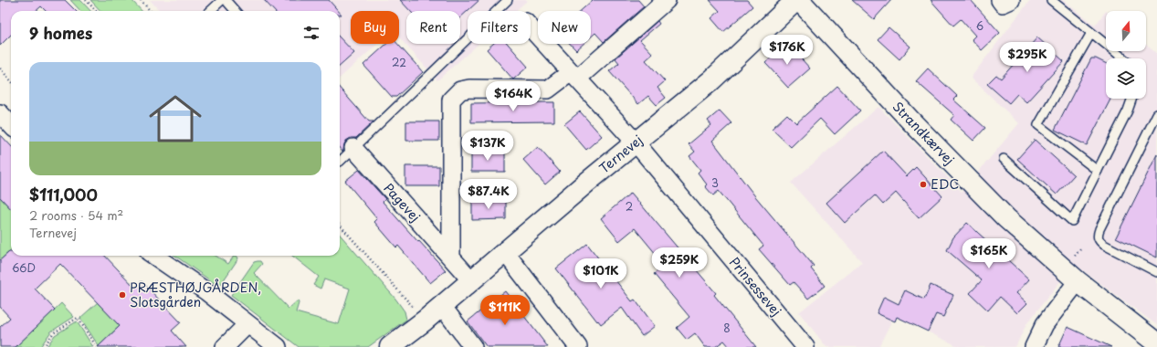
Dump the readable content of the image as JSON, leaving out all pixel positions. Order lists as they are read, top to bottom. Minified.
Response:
{"streets":{"street":["Strandkærvej","Ternevej","Pagevej","Prinsessevej"]},"crossings":[["Strandkærvej","Ternevej"],["Ternevej","Pagevej"],["Ternevej","Prinsessevej"]],"places":["EDC","PRÆSTHØJGÅRDEN, Slotsgården"],"house_numbers":["6","22","3","2","66D","8"],"north":"top","page":{"chip":["Buy","Rent","Filters","New"],"heading":"9 homes","price":["$176K","$295K","$164K","$137K","$87.4K","$165K","$259K","$101K","$111K"],"list":[{"name":"$111,000","note":"2 rooms · 54 m² · Ternevej"}]}}
